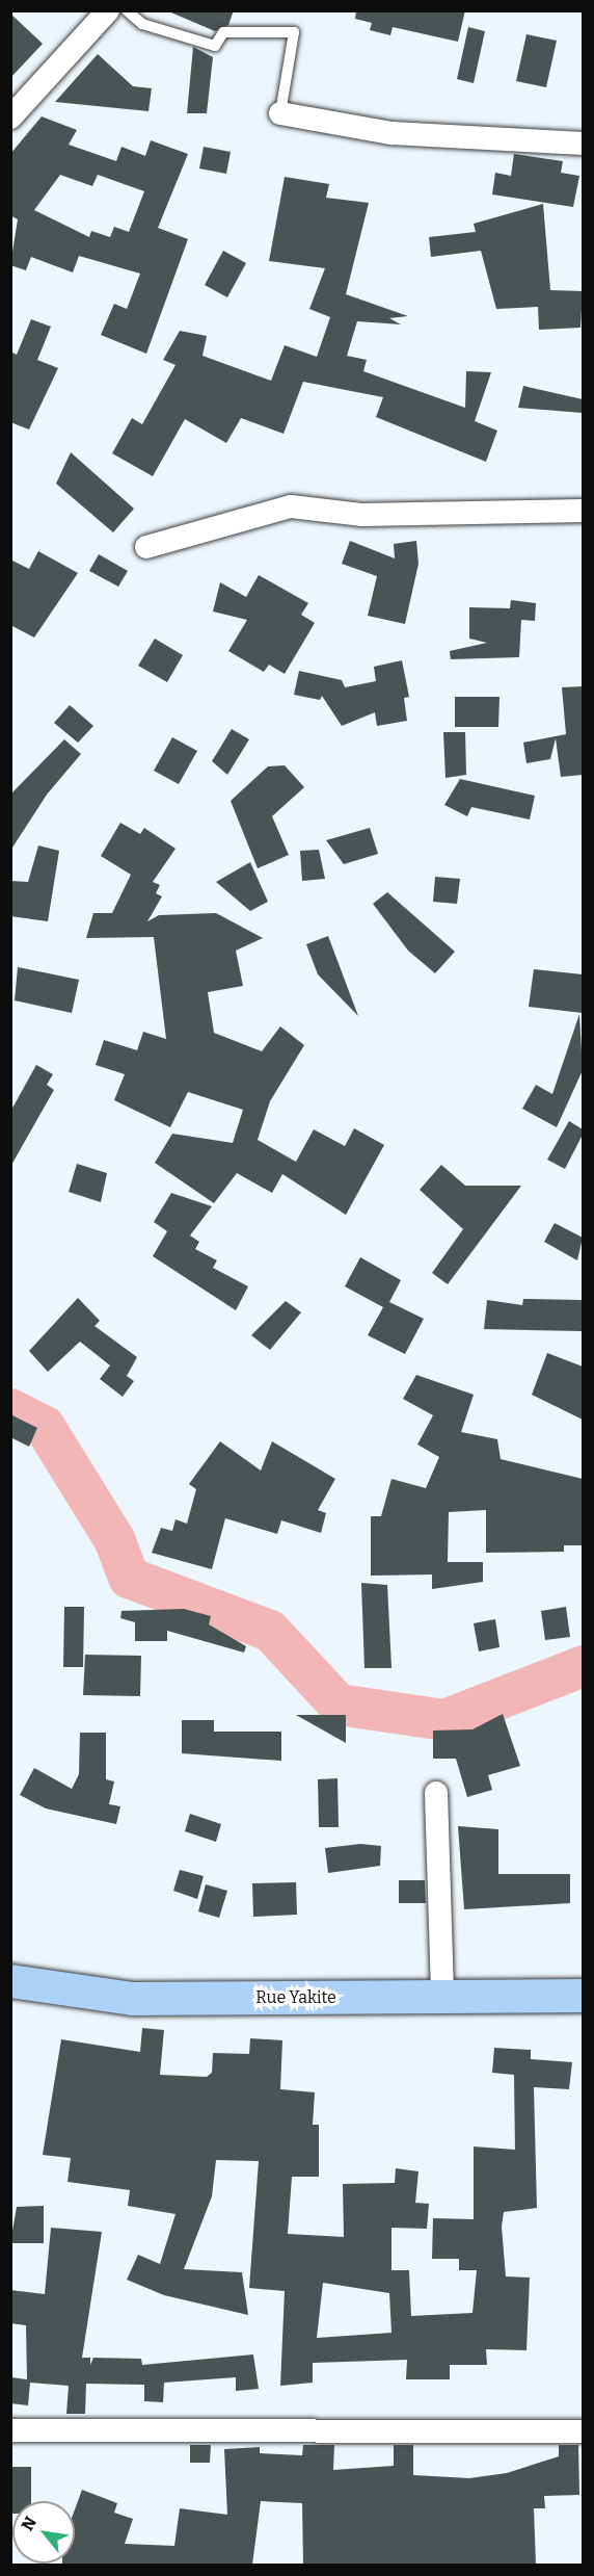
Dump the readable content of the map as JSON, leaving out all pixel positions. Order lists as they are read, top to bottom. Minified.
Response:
{"streets":{"main road":["Rue Yakite"]},"north":"top left"}
